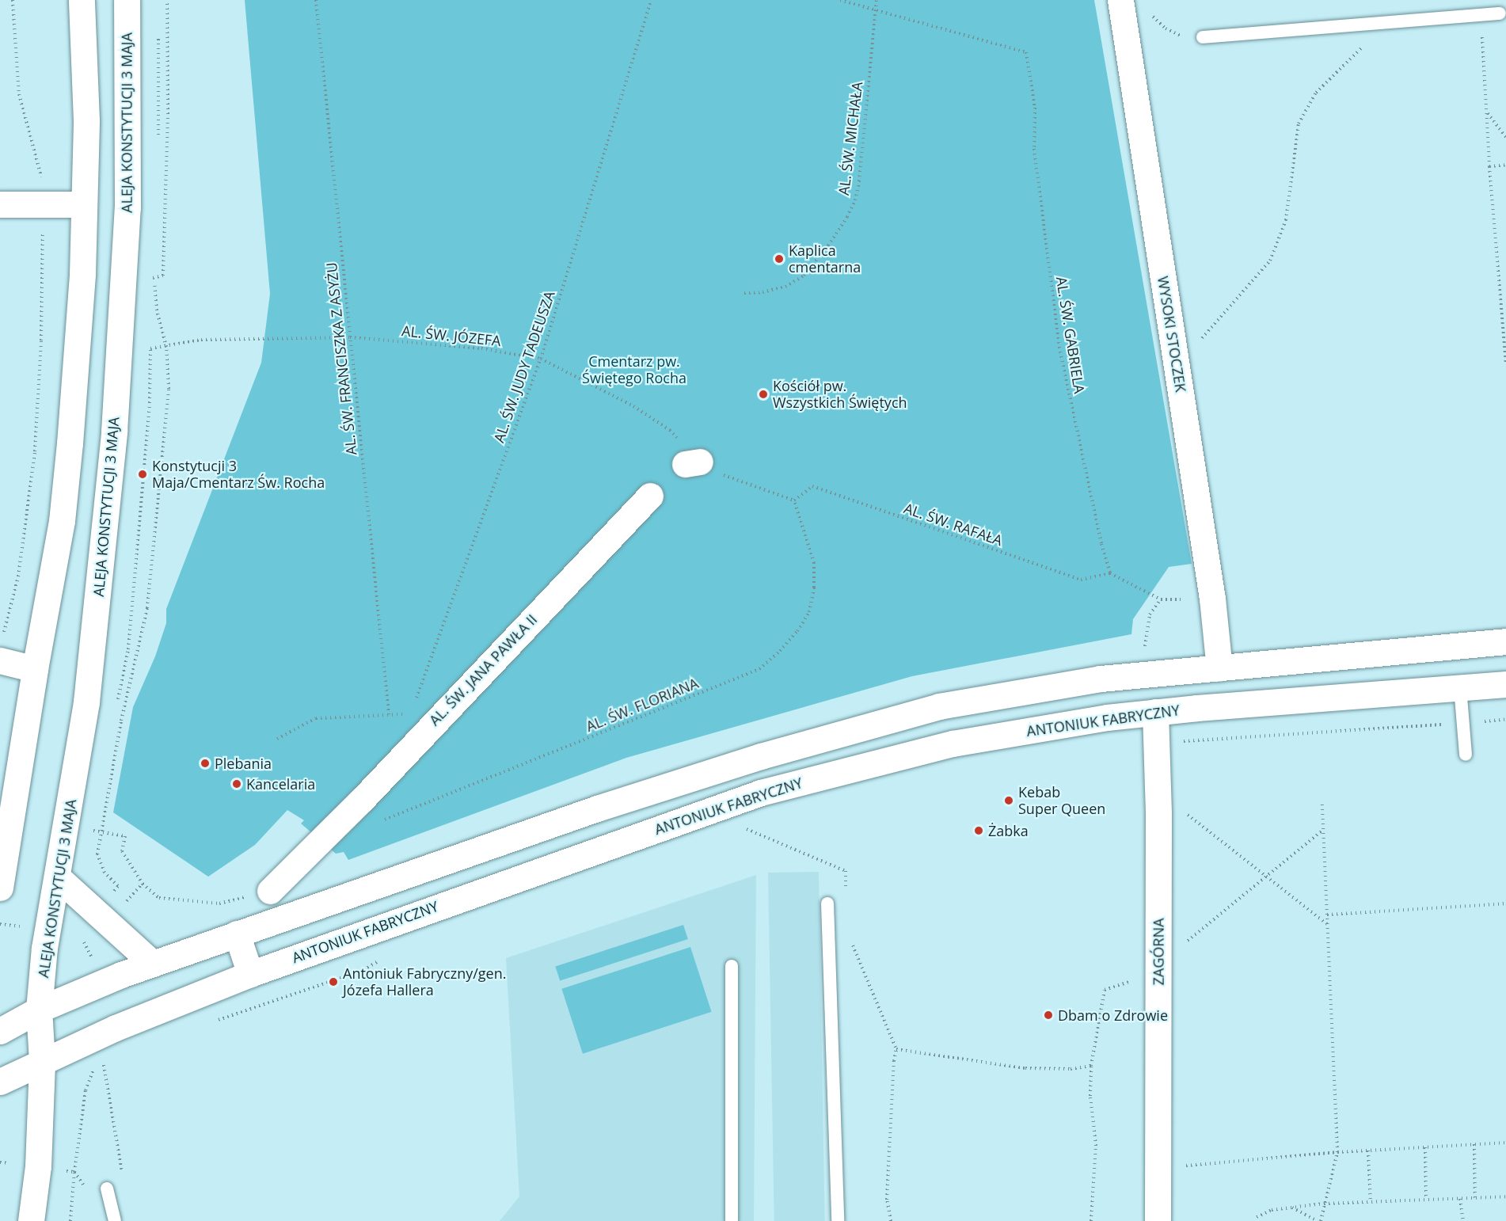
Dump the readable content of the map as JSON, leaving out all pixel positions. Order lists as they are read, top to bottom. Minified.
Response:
{"streets":{"main road":["ALEJA KONSTYTUCJI 3 MAJA","WYSOKI STOCZEK","AL. ŚW. JANA PAWŁA II","ANTONIUK FABRYCZNY","ZAGÓRNA"],"path":["AL. ŚW. MICHAŁA","AL. ŚW. GABRIELA","AL. ŚW. JÓZEFA","AL. ŚW. FRANCISZKA Z ASYŻU","AL. ŚW. JUDY TADEUSZA","AL. ŚW. RAFAŁA","AL. ŚW. FLORIANA"]},"crossings":[["ALEJA KONSTYTUCJI 3 MAJA","ANTONIUK FABRYCZNY"],["AL. ŚW. MICHAŁA","AL. ŚW. GABRIELA"],["AL. ŚW. GABRIELA","AL. ŚW. RAFAŁA"],["AL. ŚW. JÓZEFA","AL. ŚW. FRANCISZKA Z ASYŻU"],["AL. ŚW. JÓZEFA","AL. ŚW. JUDY TADEUSZA"],["AL. ŚW. JÓZEFA","AL. ŚW. RAFAŁA"],["AL. ŚW. JÓZEFA","AL. ŚW. FLORIANA"],["AL. ŚW. JUDY TADEUSZA","AL. ŚW. JANA PAWŁA II"],["AL. ŚW. RAFAŁA","AL. ŚW. FLORIANA"],["AL. ŚW. JANA PAWŁA II","AL. ŚW. FLORIANA"],["ANTONIUK FABRYCZNY","ZAGÓRNA"]],"parks":["Cmentarz pw. Świętego Rocha"],"places":["Kaplica cmentarna","Kościół pw. Wszystkich Świętych","Konstytucji 3 Maja/Cmentarz Św. Rocha","Plebania","Kancelaria","Kebab Super Queen","Żabka","Antoniuk Fabryczny/gen. Józefa Hallera","Dbam o Zdrowie"]}
